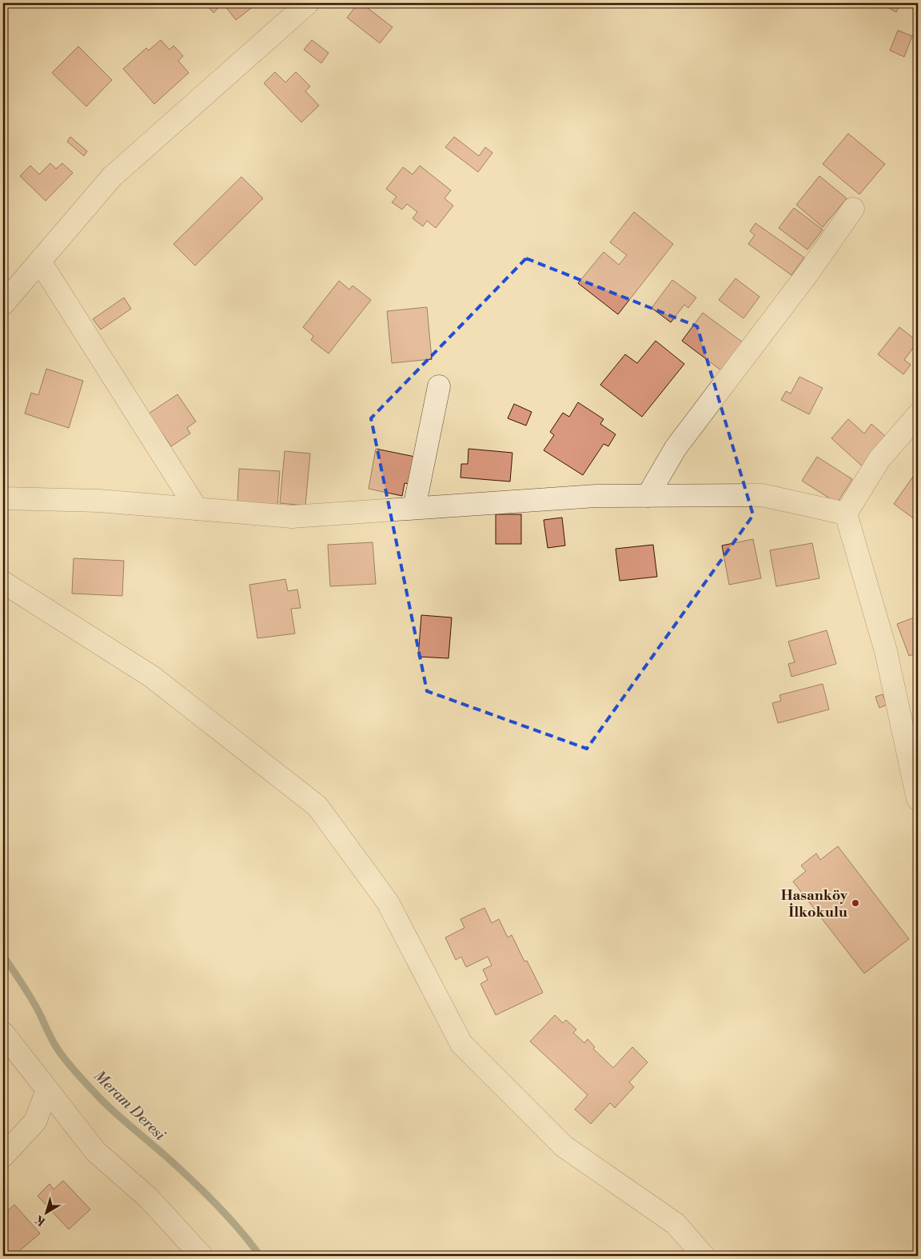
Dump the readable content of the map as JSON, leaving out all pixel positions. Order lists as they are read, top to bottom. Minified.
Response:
{"water":["Meram Deresi"],"places":["Hasanköy İlkokulu"],"north":"bottom left"}
